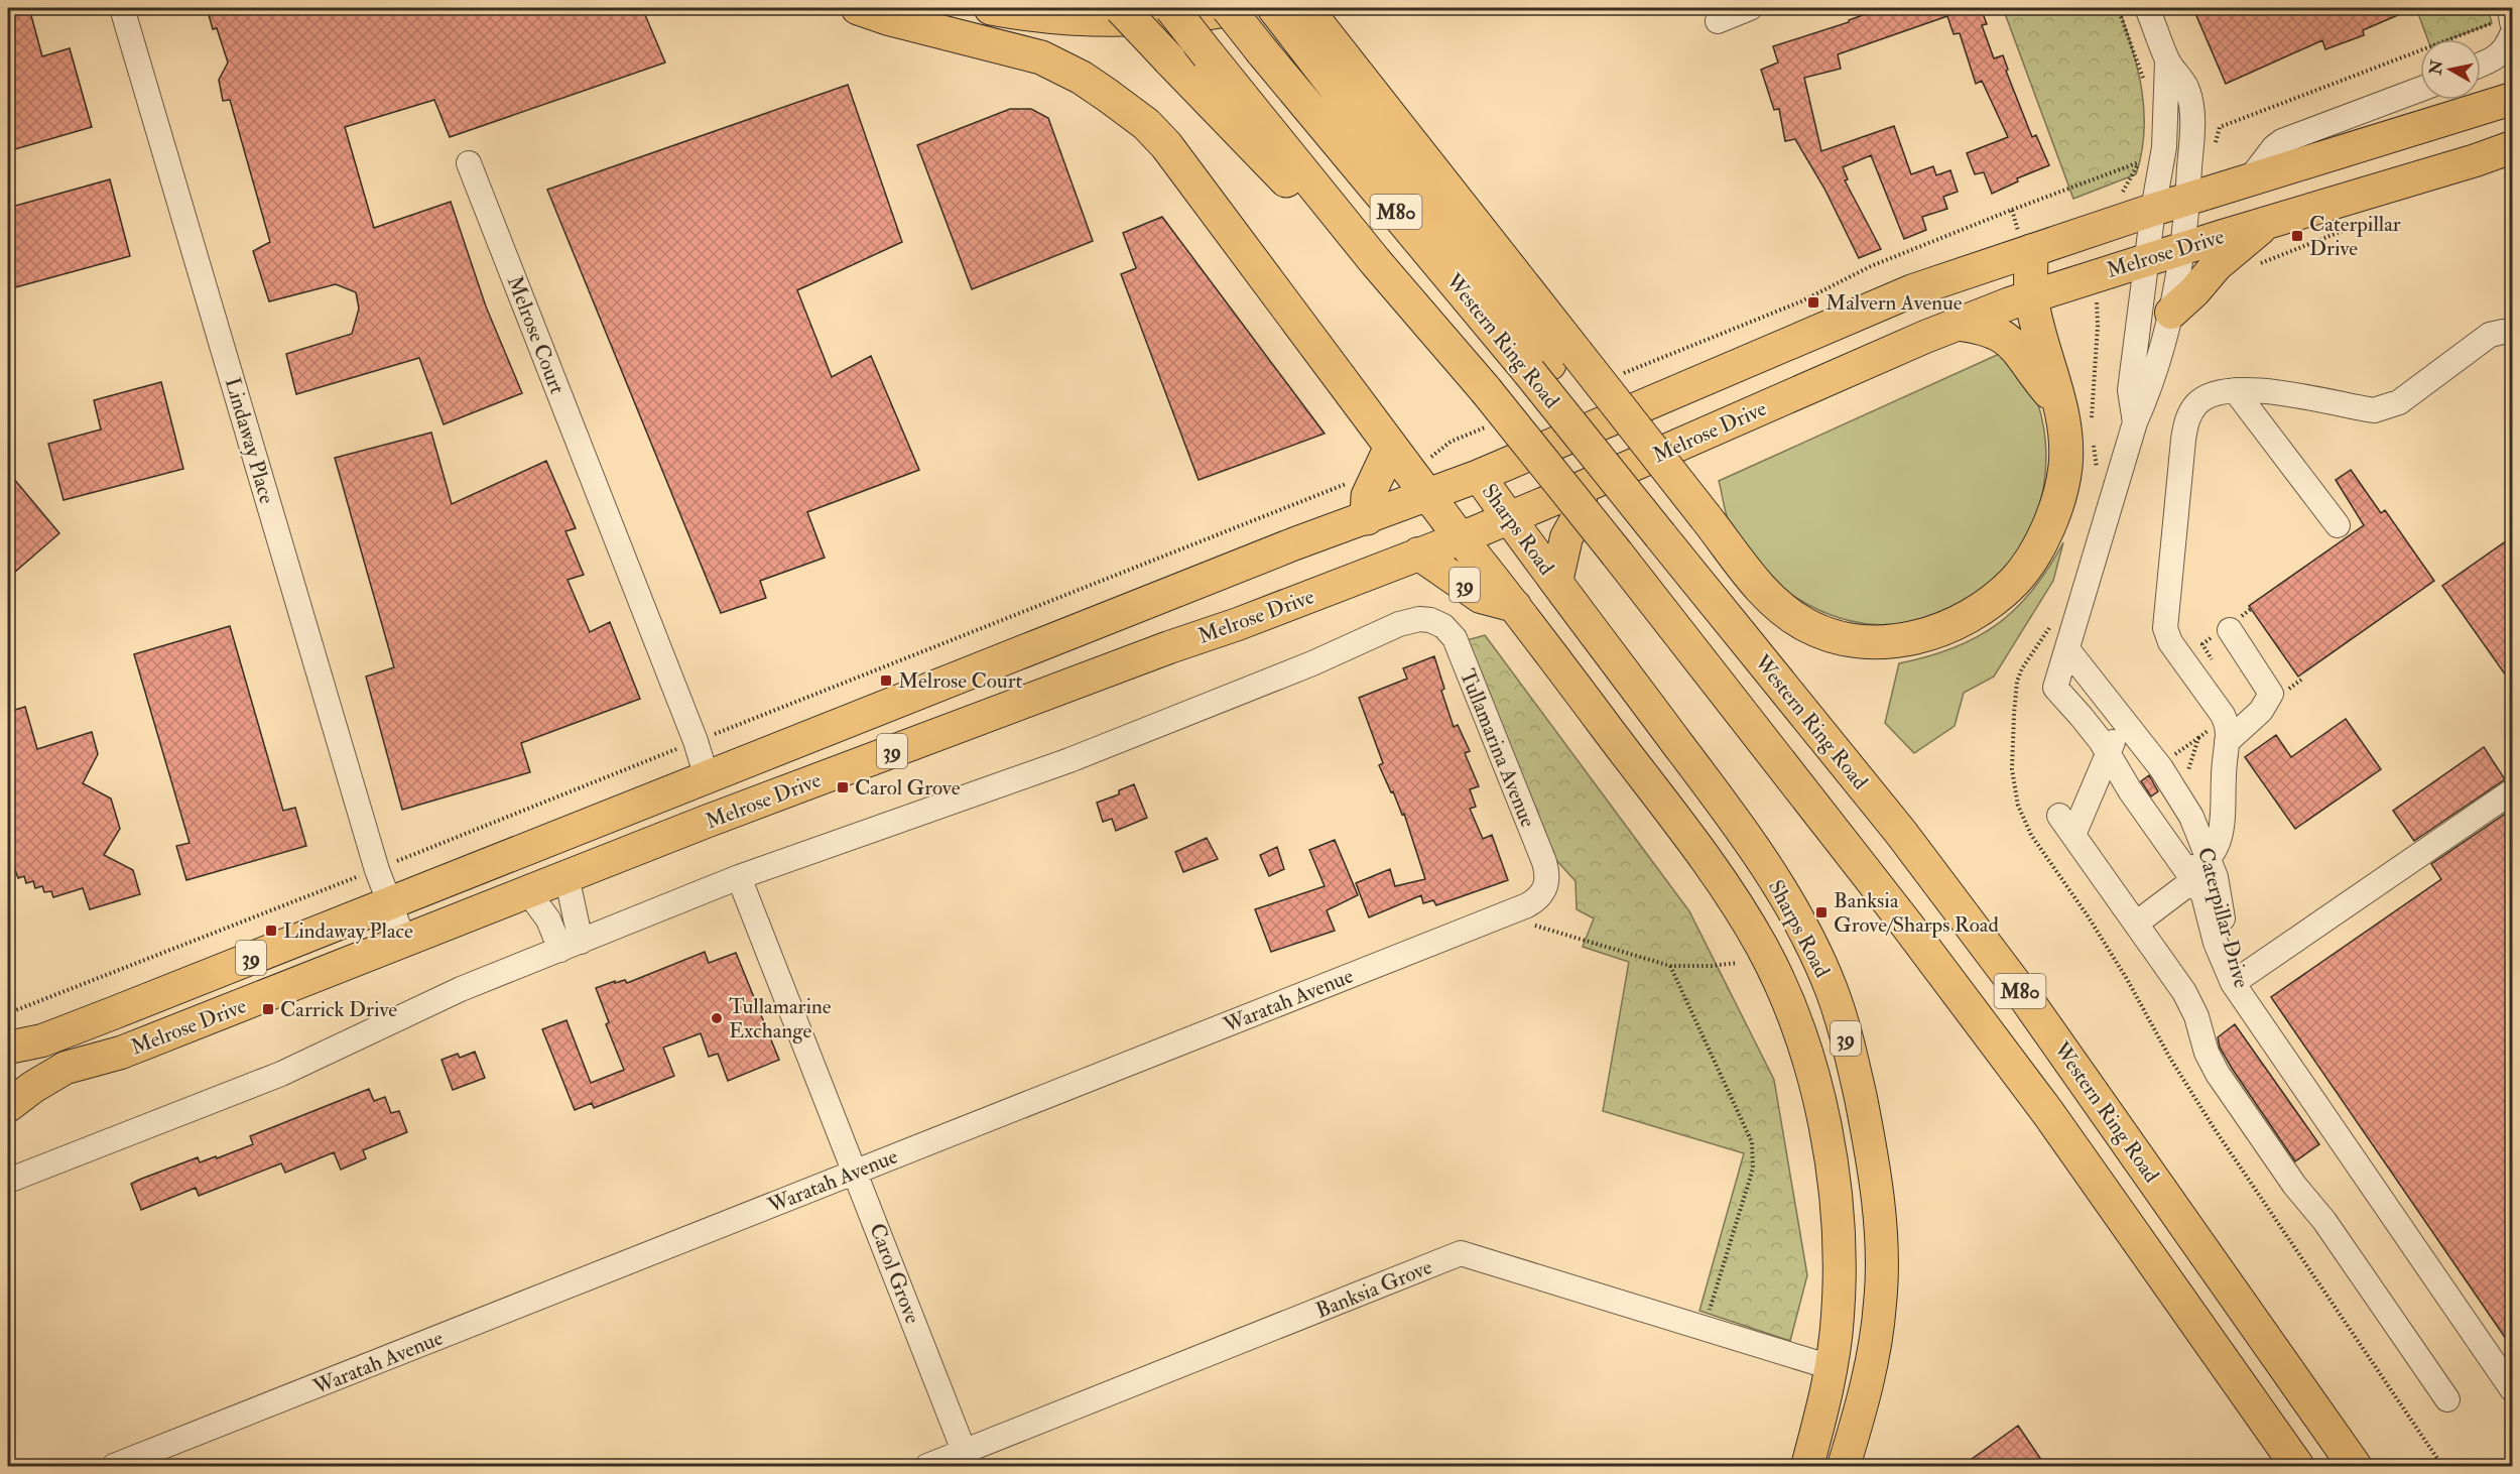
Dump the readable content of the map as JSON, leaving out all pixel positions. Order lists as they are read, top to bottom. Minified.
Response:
{"streets":{"highway":["M80","Western Ring Road"],"main road":["Melrose Drive","Sharps Road","39"],"street":["Melrose Court","Lindaway Place","Tullamarina Avenue","Caterpillar Drive","Waratah Avenue","Carol Grove","Banksia Grove"]},"crossings":[["Melrose Drive","Melrose Court"],["Melrose Drive","Lindaway Place"],["Melrose Drive","Sharps Road"],["Melrose Drive","39"],["Sharps Road","39"],["Sharps Road","Banksia Grove"],["Tullamarina Avenue","Waratah Avenue"],["Tullamarina Avenue","Carol Grove"],["Waratah Avenue","Carol Grove"],["Carol Grove","Banksia Grove"]],"places":{"transit":["Caterpillar Drive","Malvern Avenue","Melrose Court","Carol Grove","Banksia Grove/Sharps Road","Lindaway Place","Carrick Drive"],"other":["Tullamarine Exchange"]},"north":"left"}
